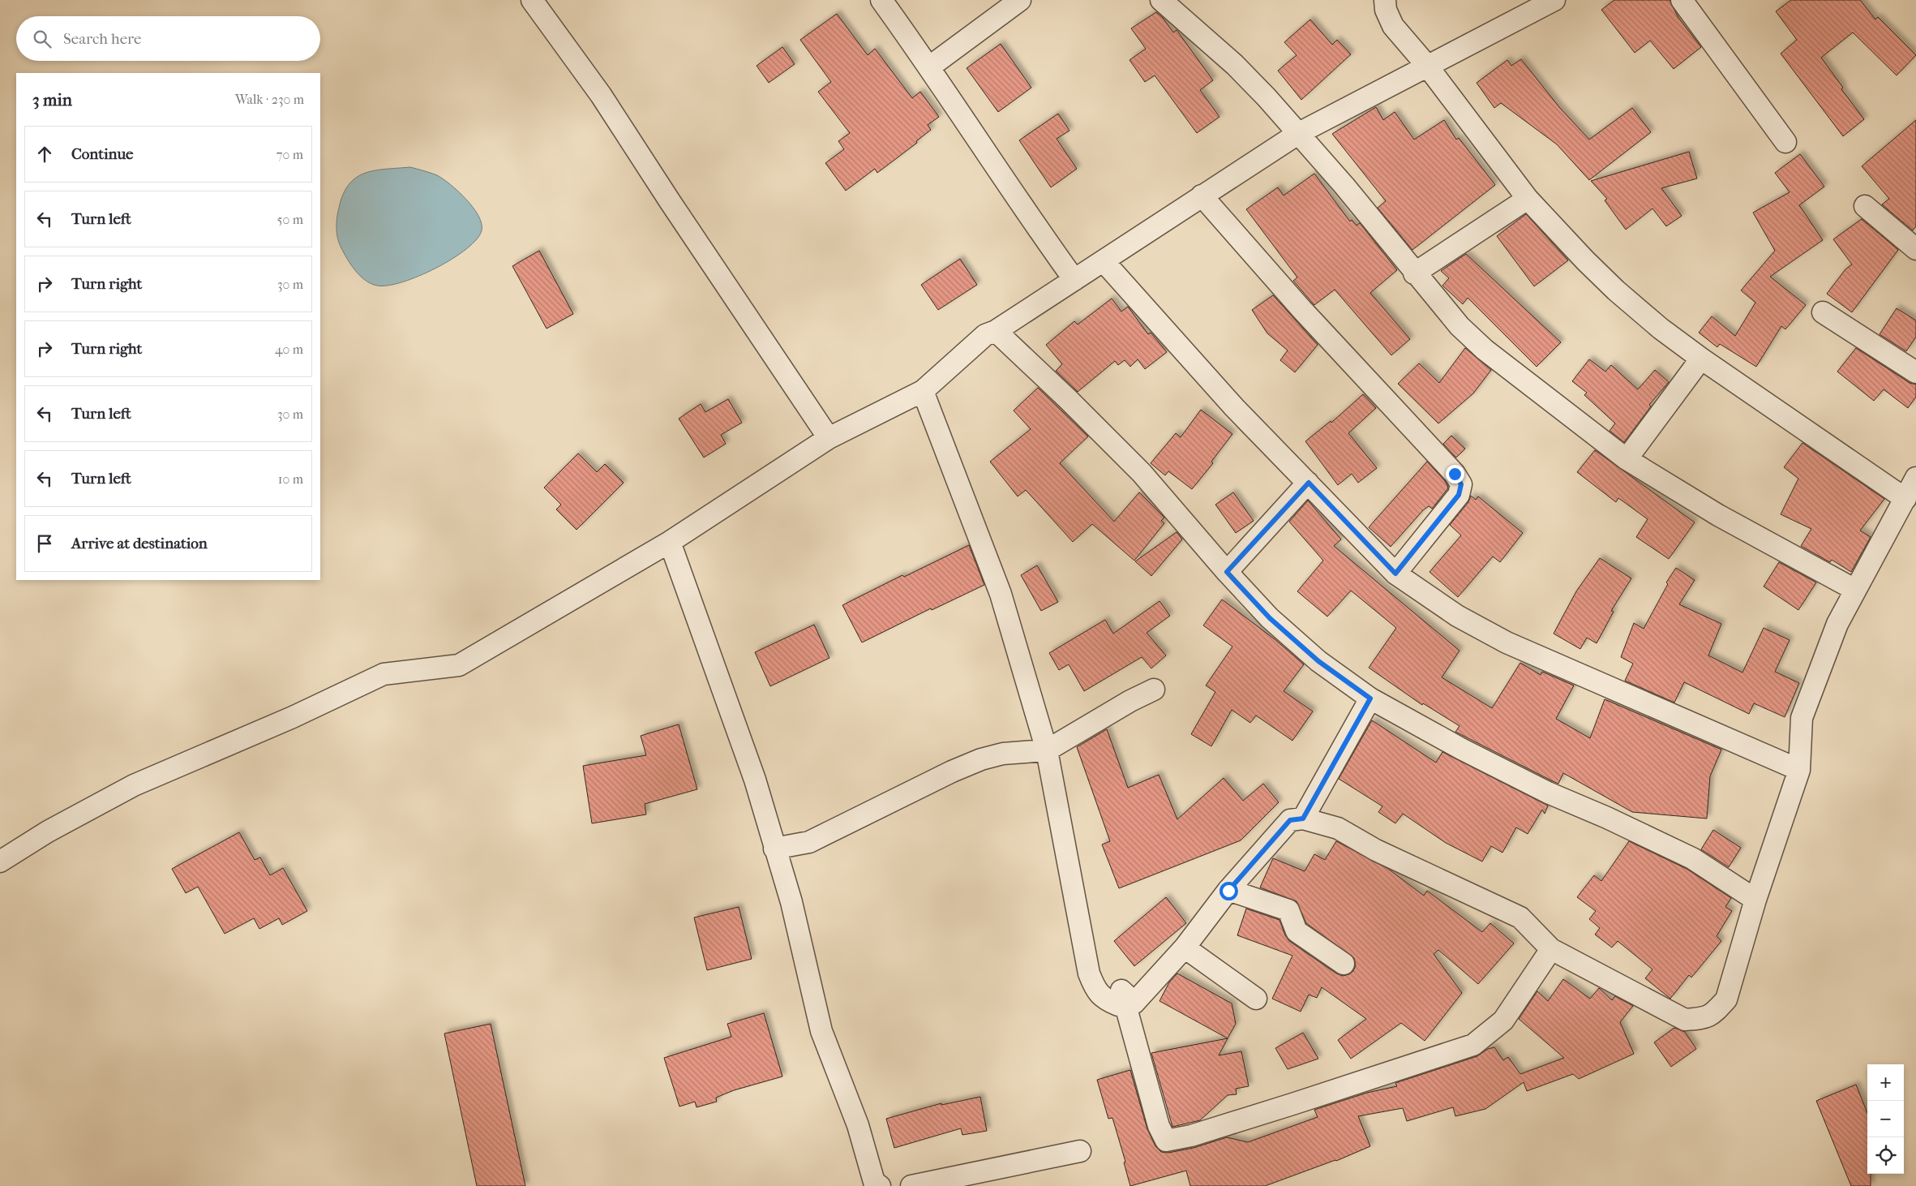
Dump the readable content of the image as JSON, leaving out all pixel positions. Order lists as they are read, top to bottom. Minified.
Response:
{"page":{"search":"Search here","heading":["3 min","Walk · 230 m"],"list":[["Continue","70 m"],["Turn left","50 m"],["Turn right","30 m"],["Turn right","40 m"],["Turn left","30 m"],["Turn left","10 m"],"Arrive at destination"],"map_buttons":["+","−"]}}
